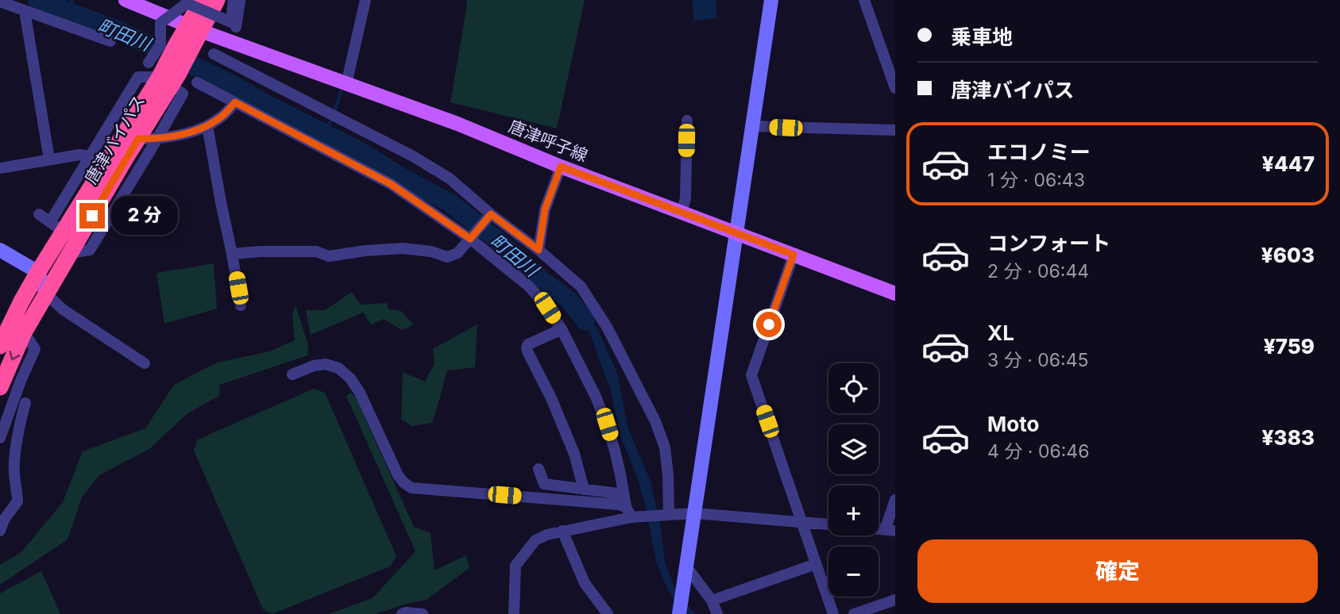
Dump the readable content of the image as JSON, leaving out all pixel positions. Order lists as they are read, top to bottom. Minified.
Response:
{"streets":{"highway":["唐津バイパス"],"main road":["唐津呼子線"]},"crossings":[["唐津バイパス","唐津呼子線"]],"water":["町田川"],"page":{"banner":["乗車地","唐津バイパス"],"list":[{"name":"エコノミー","note":"1 分 · 06:43","value":"¥447"},{"name":"コンフォート","note":"2 分 · 06:44","value":"¥603"},{"name":"XL","note":"3 分 · 06:45","value":"¥759"},{"name":"Moto","note":"4 分 · 06:46","value":"¥383"}],"bubble":"2 分","map_buttons":["+","−"],"buttons":"確定"}}
